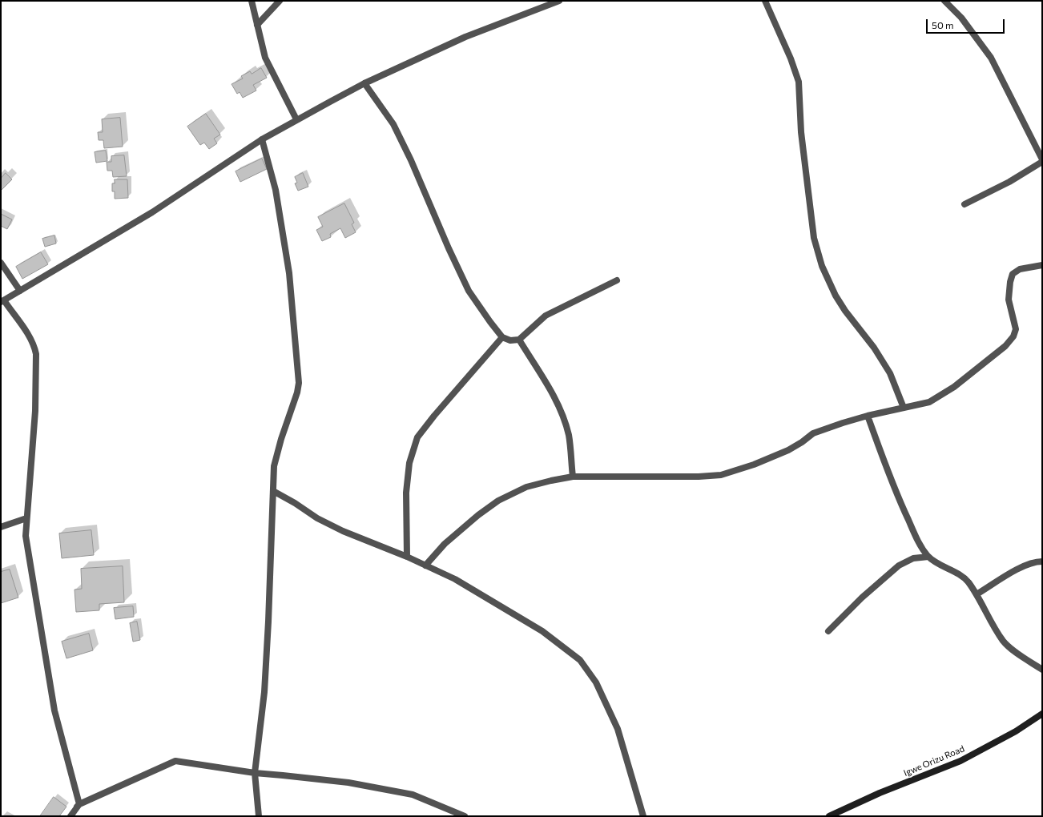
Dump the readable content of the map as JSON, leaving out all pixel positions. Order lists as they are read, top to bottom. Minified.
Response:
{"streets":{"main road":["Igwe Orizu Road"]},"scale_bar":"50 m"}
